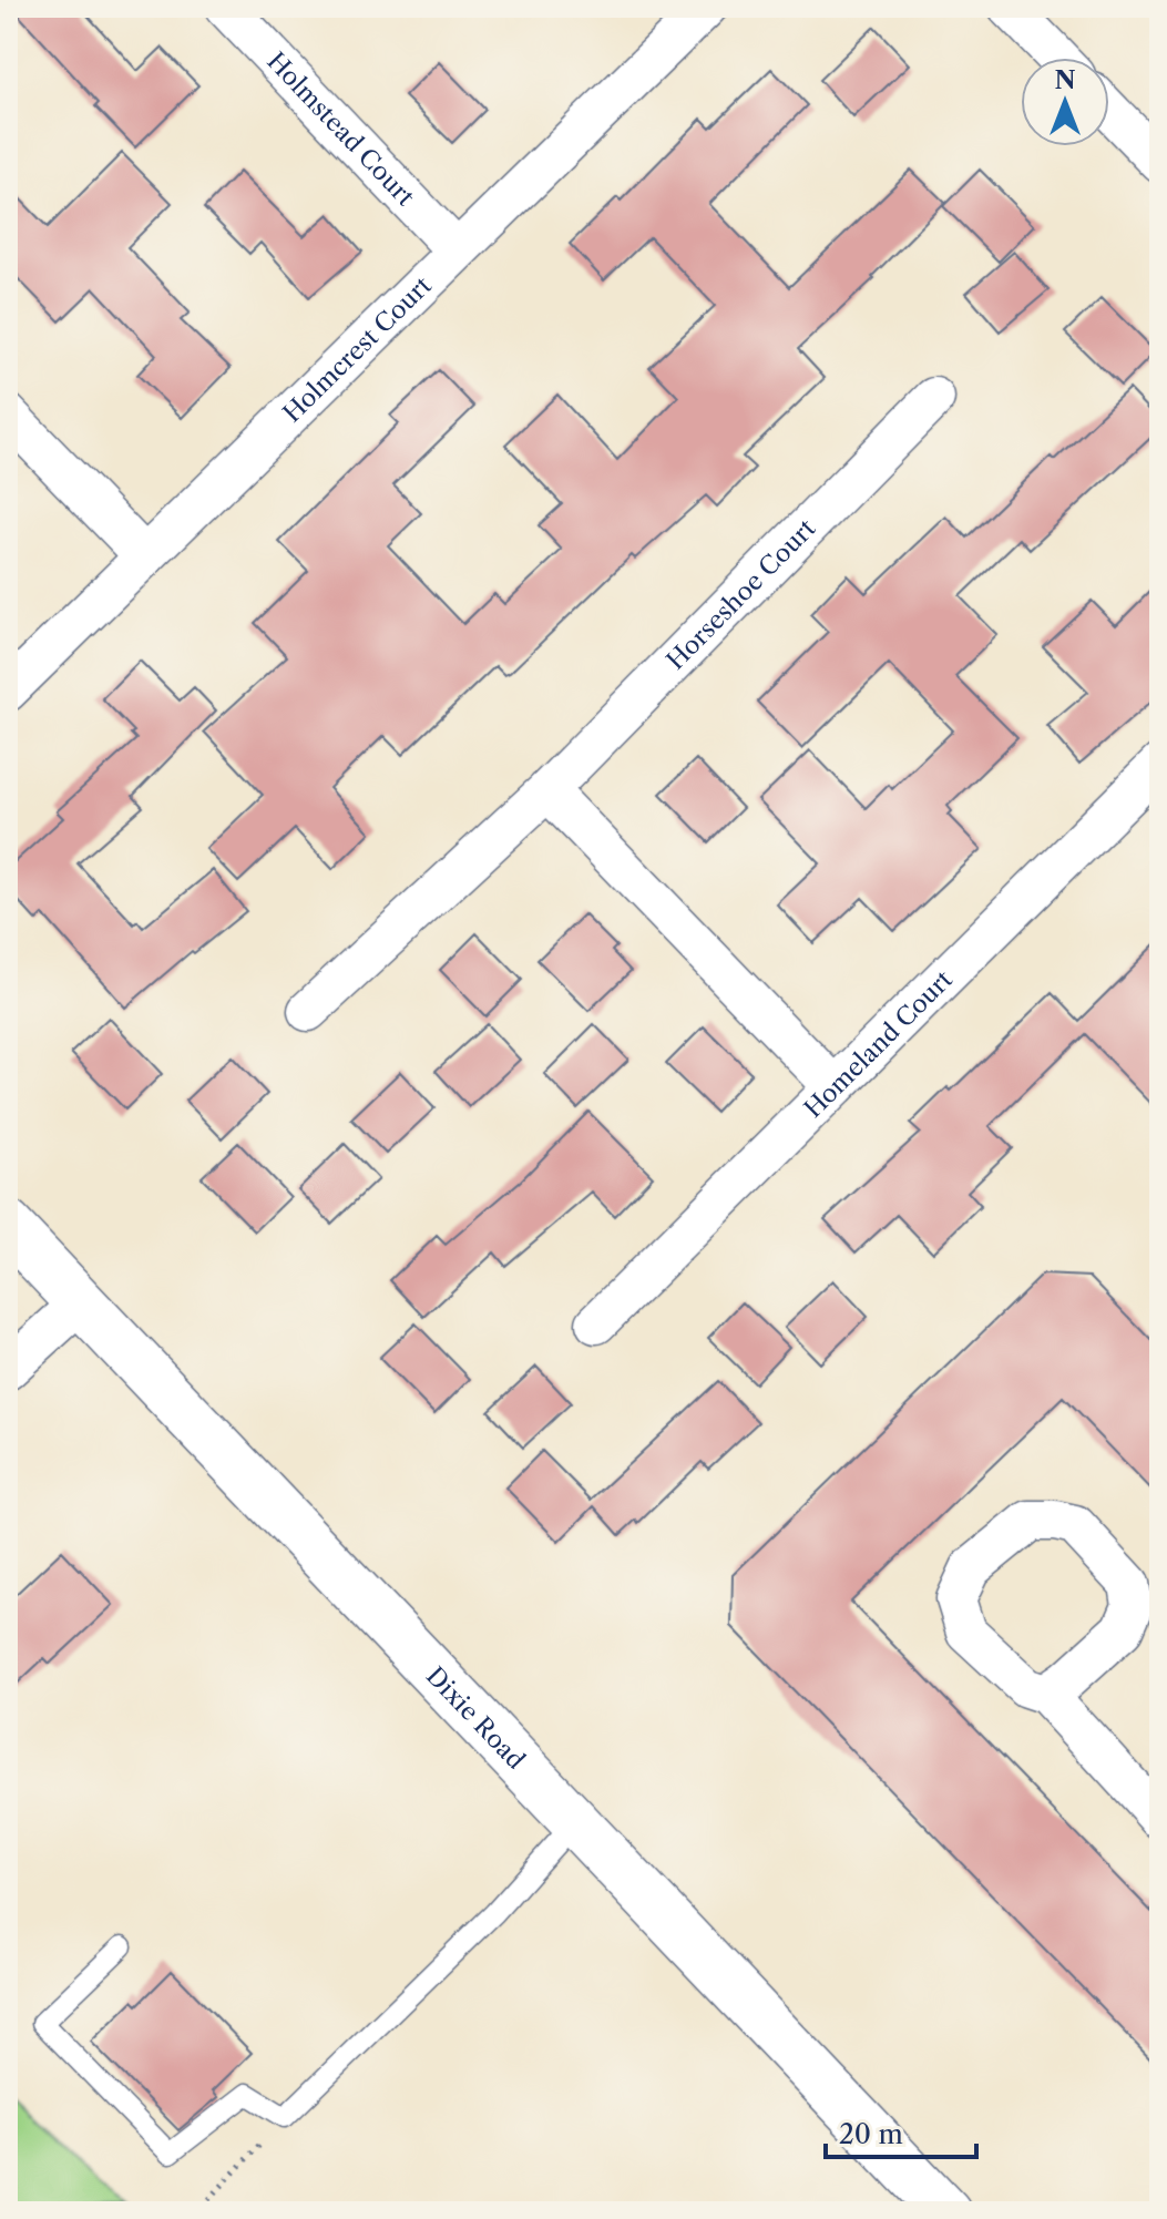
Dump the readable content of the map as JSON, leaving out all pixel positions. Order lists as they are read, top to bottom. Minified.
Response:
{"streets":{"main road":["Dixie Road"],"street":["Holmstead Court","Holmcrest Court","Horseshoe Court","Homeland Court"]},"crossings":[["Holmstead Court","Holmcrest Court"]],"scale_bar":"20 m","north":"top"}
